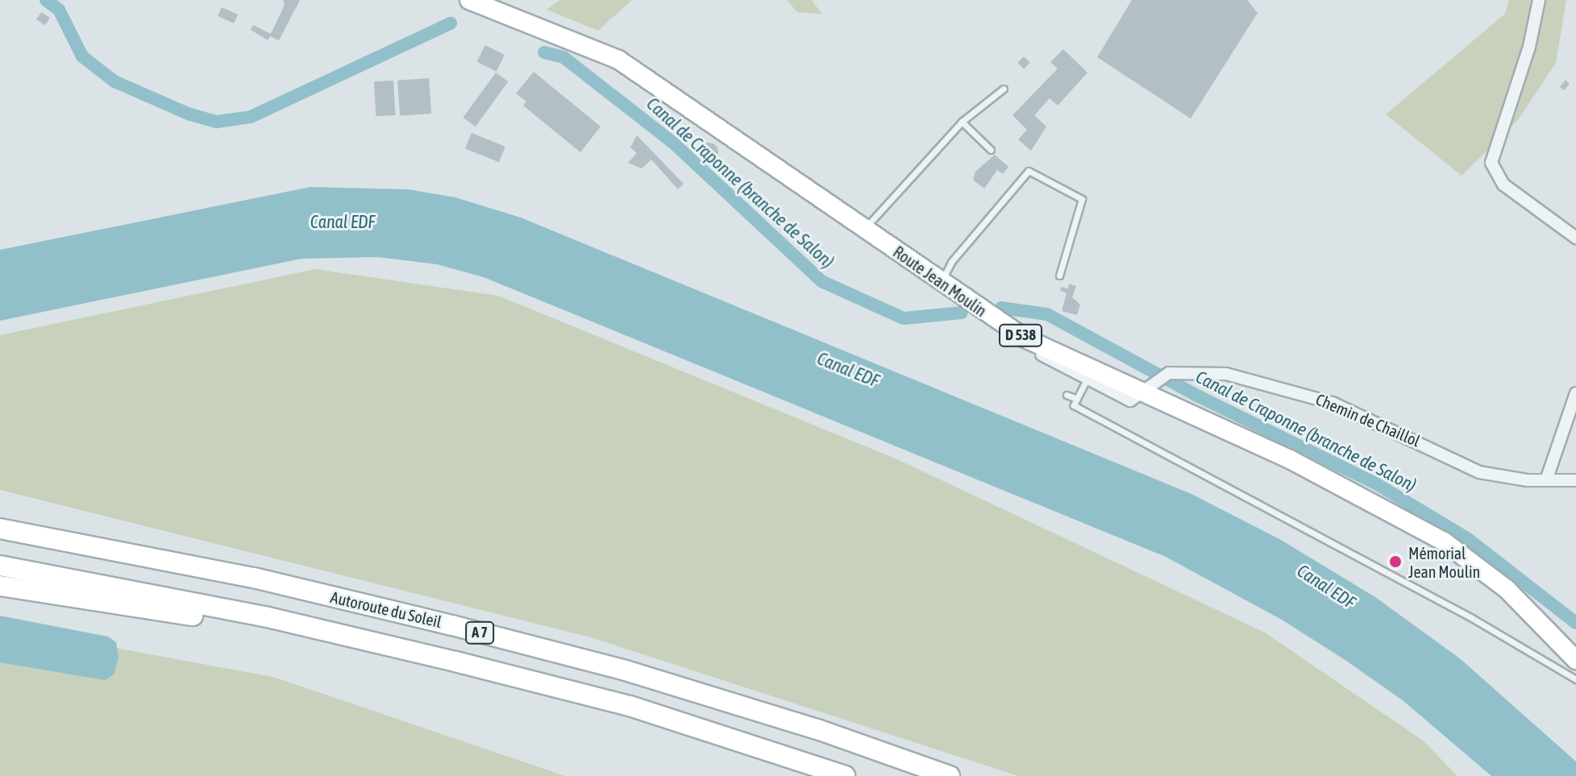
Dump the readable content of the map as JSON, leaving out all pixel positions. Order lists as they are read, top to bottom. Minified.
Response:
{"streets":{"highway":["Autoroute du Soleil","A 7"],"main road":["Route Jean Moulin","D 538"],"street":["Chemin de Chaillol"]},"crossings":[["Route Jean Moulin","Chemin de Chaillol"]],"water":["Canal de Craponne (branche de Salon)","Canal EDF"],"places":["Mémorial Jean Moulin"]}
